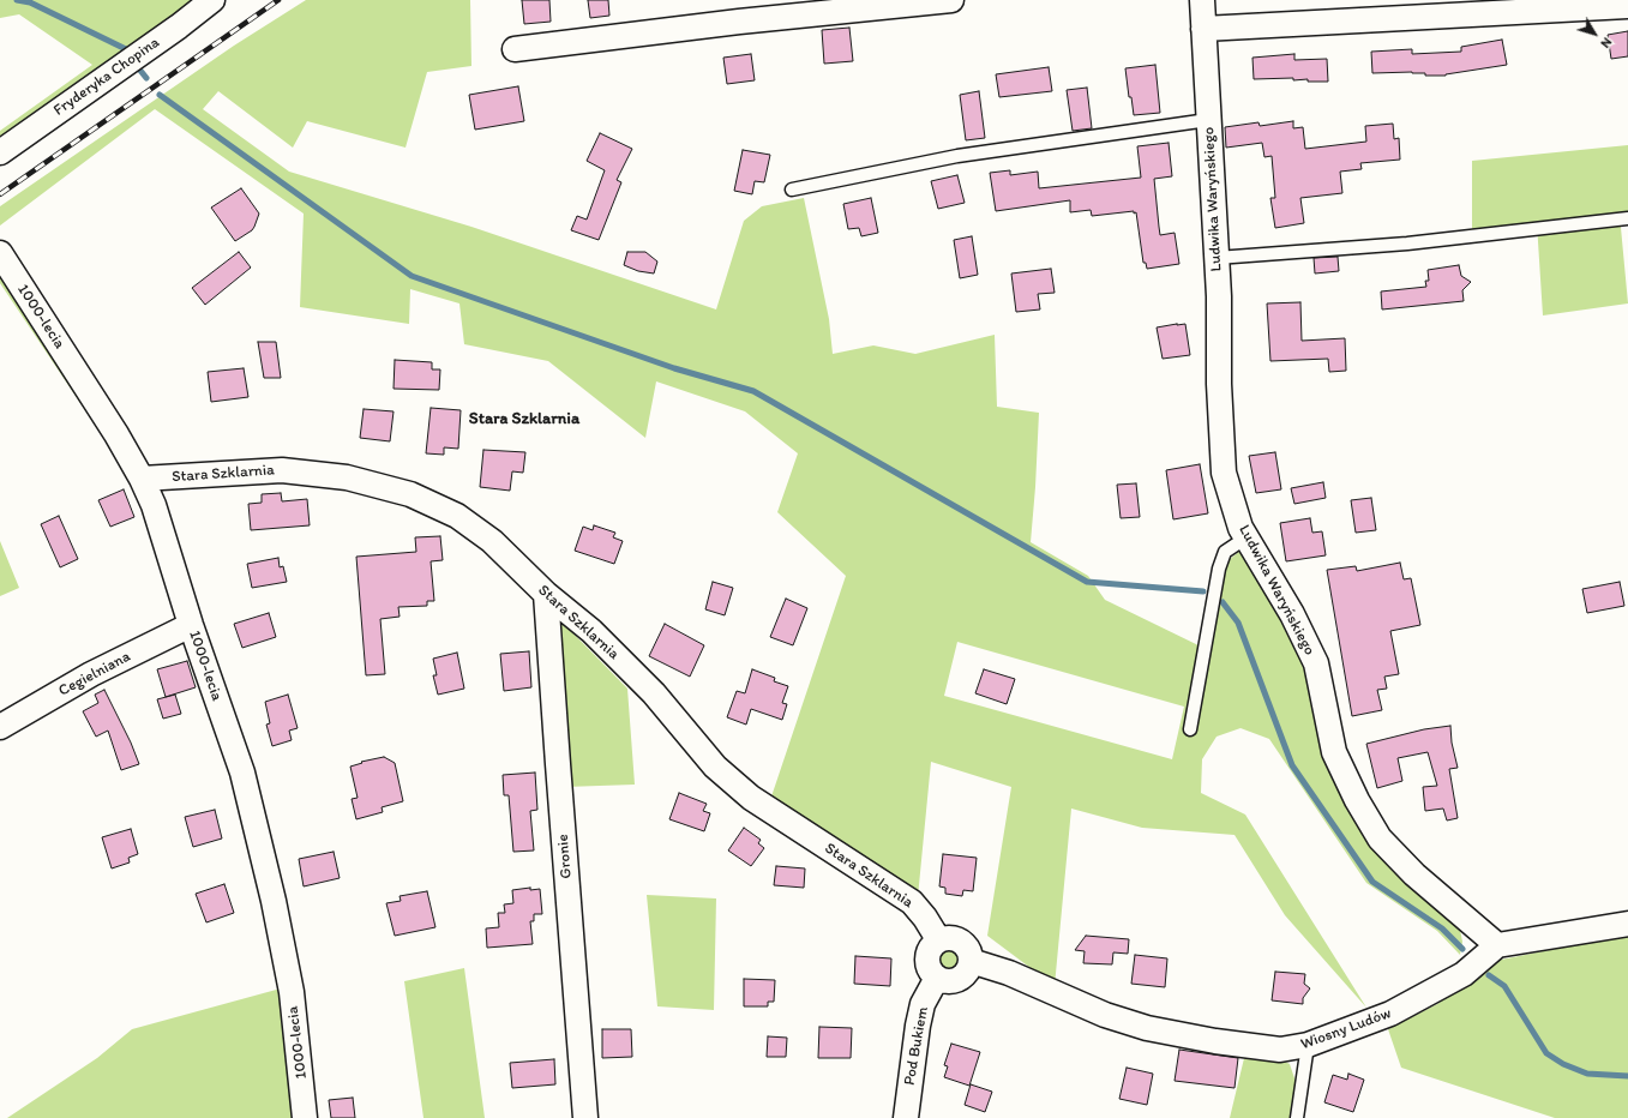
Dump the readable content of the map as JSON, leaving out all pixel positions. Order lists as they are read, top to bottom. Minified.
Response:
{"streets":{"street":["Fryderyka Chopina","Ludwika Waryńskiego","1000-lecia","Stara Szklarnia","Cegielniana","Gronie","Wiosny Ludów","Pod Bukiem"]},"crossings":[["Ludwika Waryńskiego","Wiosny Ludów"],["1000-lecia","Stara Szklarnia"],["1000-lecia","Cegielniana"],["Stara Szklarnia","Gronie"],["Stara Szklarnia","Wiosny Ludów"],["Stara Szklarnia","Pod Bukiem"],["Wiosny Ludów","Pod Bukiem"]],"districts":["Stara Szklarnia"],"north":"bottom right"}
